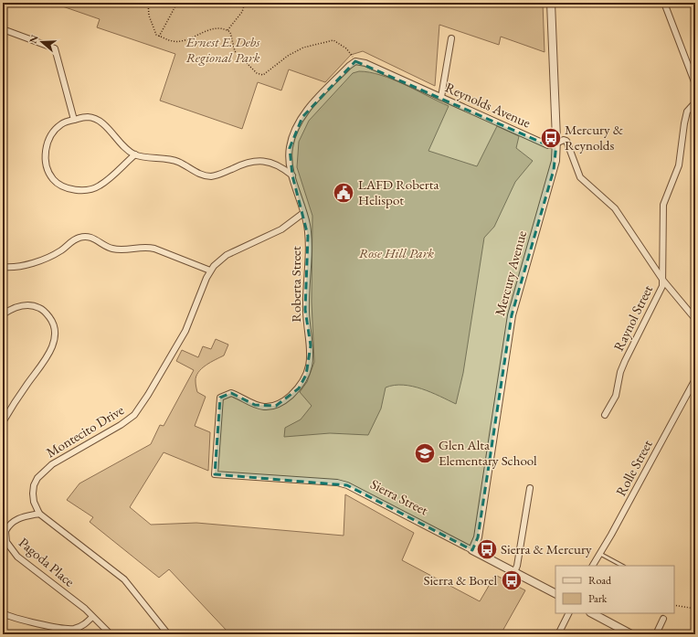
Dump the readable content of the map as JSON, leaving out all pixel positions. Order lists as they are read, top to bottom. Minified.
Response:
{"streets":{"street":["Reynolds Avenue","Mercury Avenue","Roberta Street","Raynol Street","Montecito Drive","Rolle Street","Sierra Street","Pagoda Place"]},"crossings":[["Reynolds Avenue","Mercury Avenue"],["Reynolds Avenue","Roberta Street"],["Reynolds Avenue","Raynol Street"],["Mercury Avenue","Sierra Street"],["Roberta Street","Montecito Drive"],["Roberta Street","Sierra Street"],["Montecito Drive","Pagoda Place"]],"parks":["Ernest E. Debs Regional Park","Rose Hill Park"],"places":{"bus stop":["Mercury & Reynolds","Sierra & Mercury","Sierra & Borel"],"public building":["LAFD Roberta Helispot"],"school or university":["Glen Alta Elementary School"]},"legend":["Road","Park"],"north":"left"}
